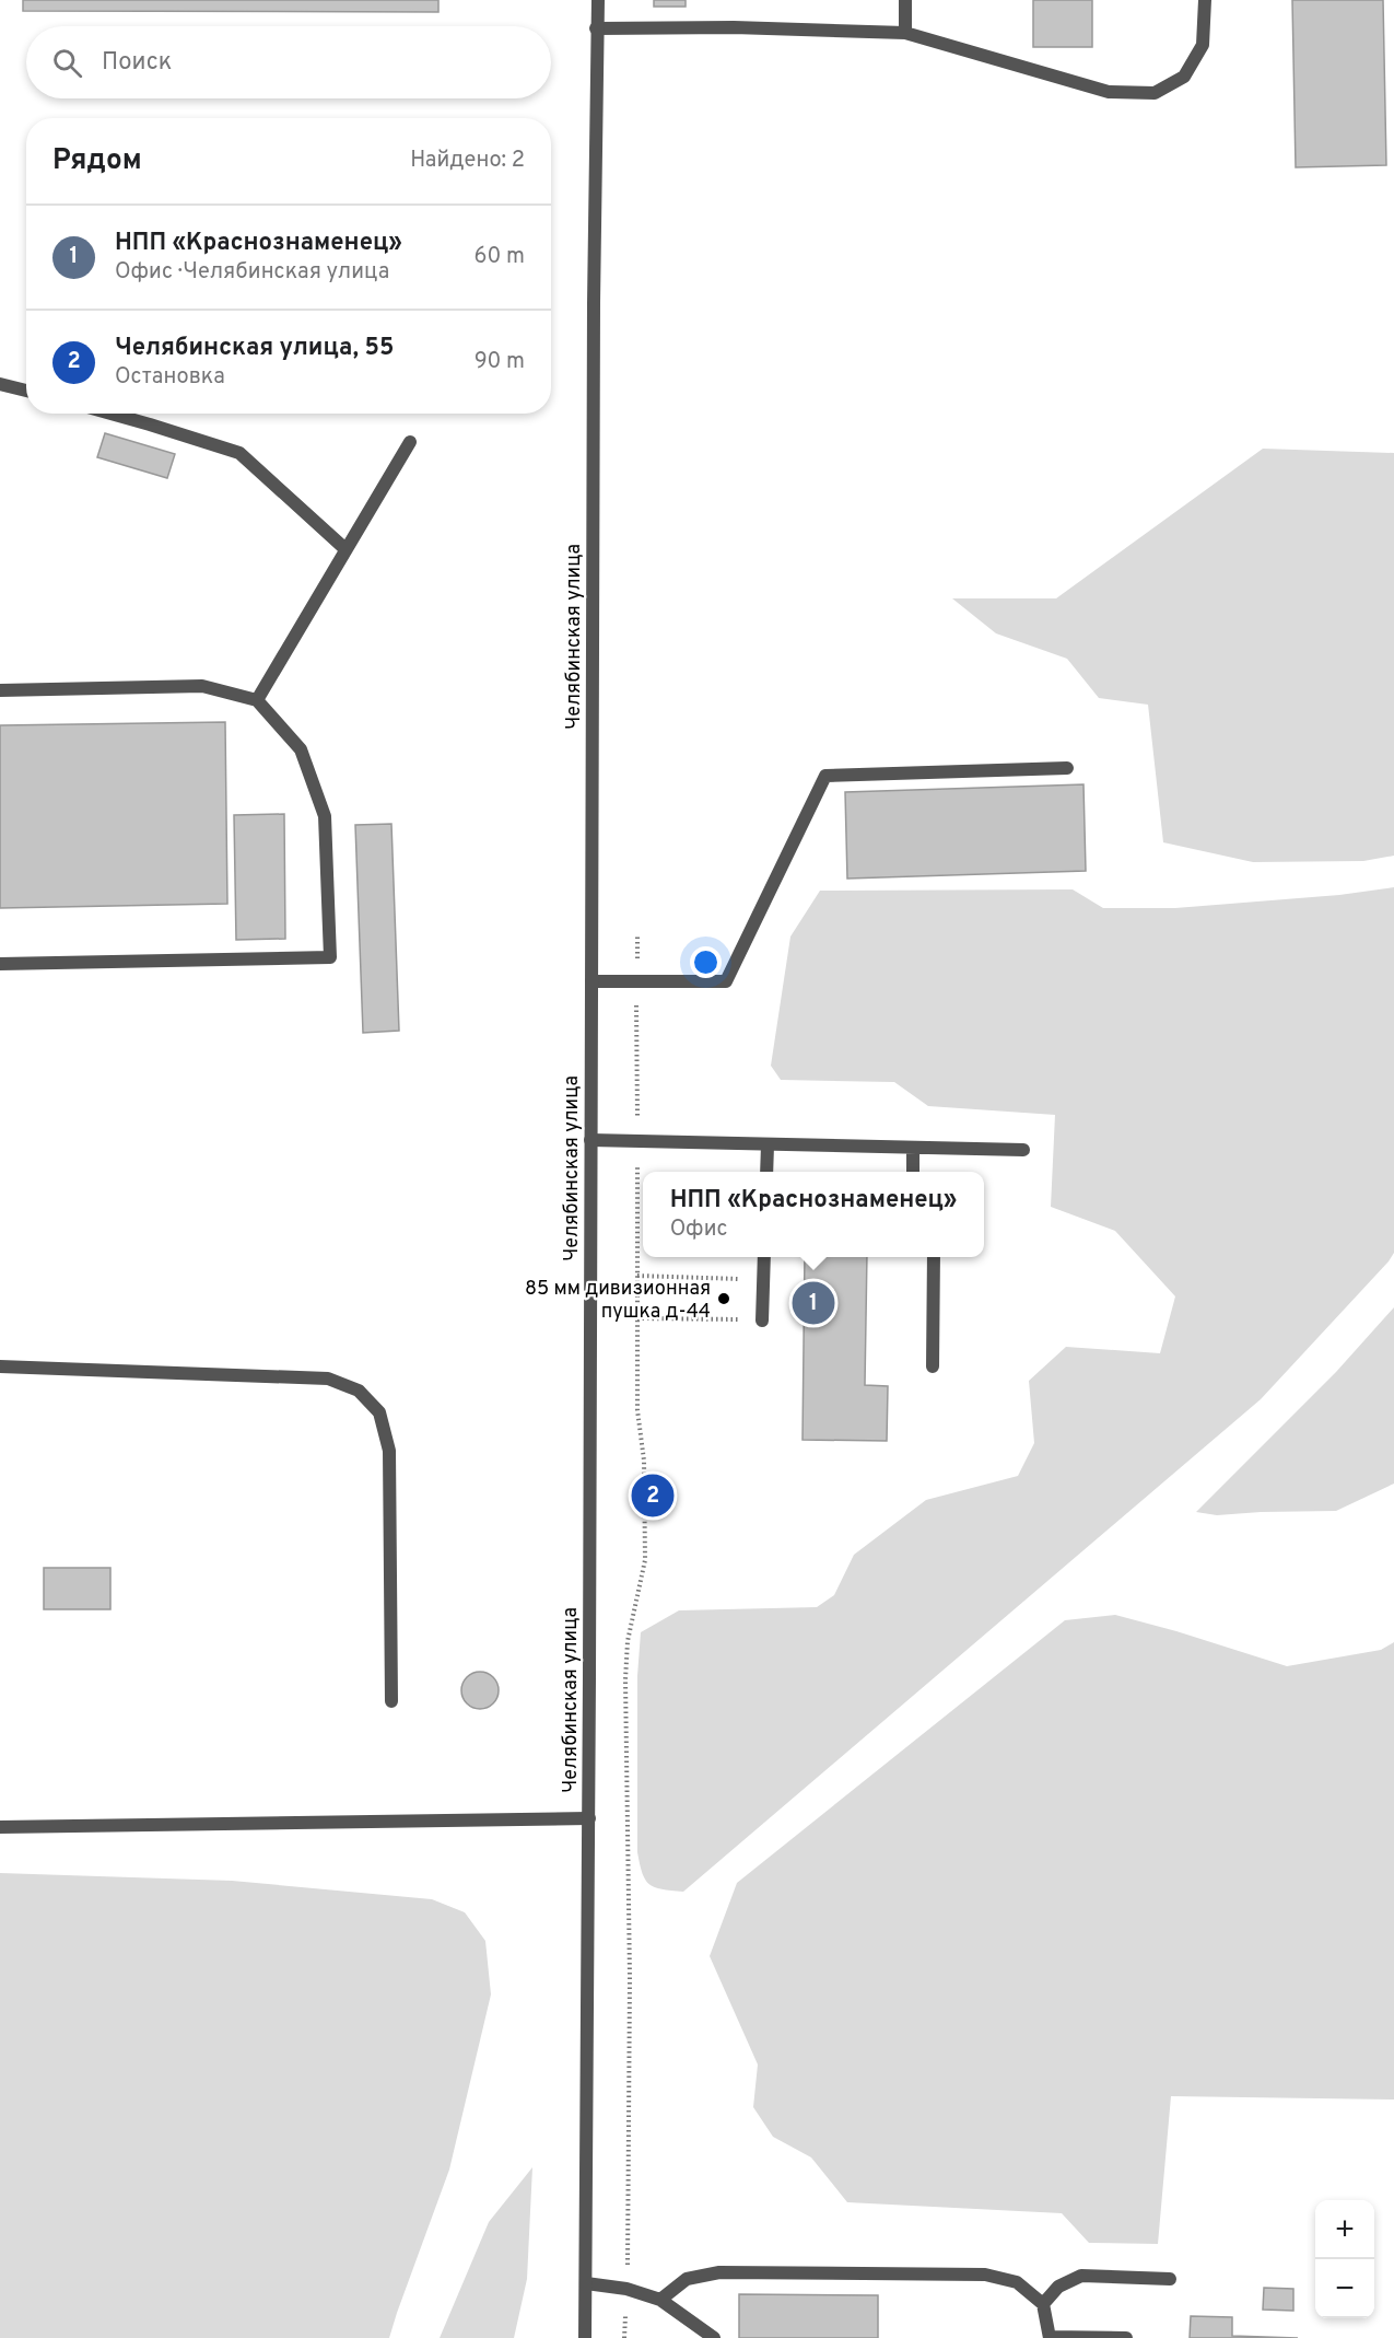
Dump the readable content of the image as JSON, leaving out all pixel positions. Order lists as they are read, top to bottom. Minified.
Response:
{"streets":{"street":["Челябинская улица"]},"places":["85 мм дивизионная пушка д-44"],"page":{"search":"Поиск","heading":["Рядом","Найдено: 2"],"list":[{"mark":"1","name":"НПП «Краснознаменец»","note":"Офис · Челябинская улица","value":"60 m"},{"mark":"2","name":"Челябинская улица, 55","note":"Остановка","value":"90 m"}],"popup":["НПП «Краснознаменец»","Офис"],"pins":["1","2"],"map_buttons":["+","−"]}}
